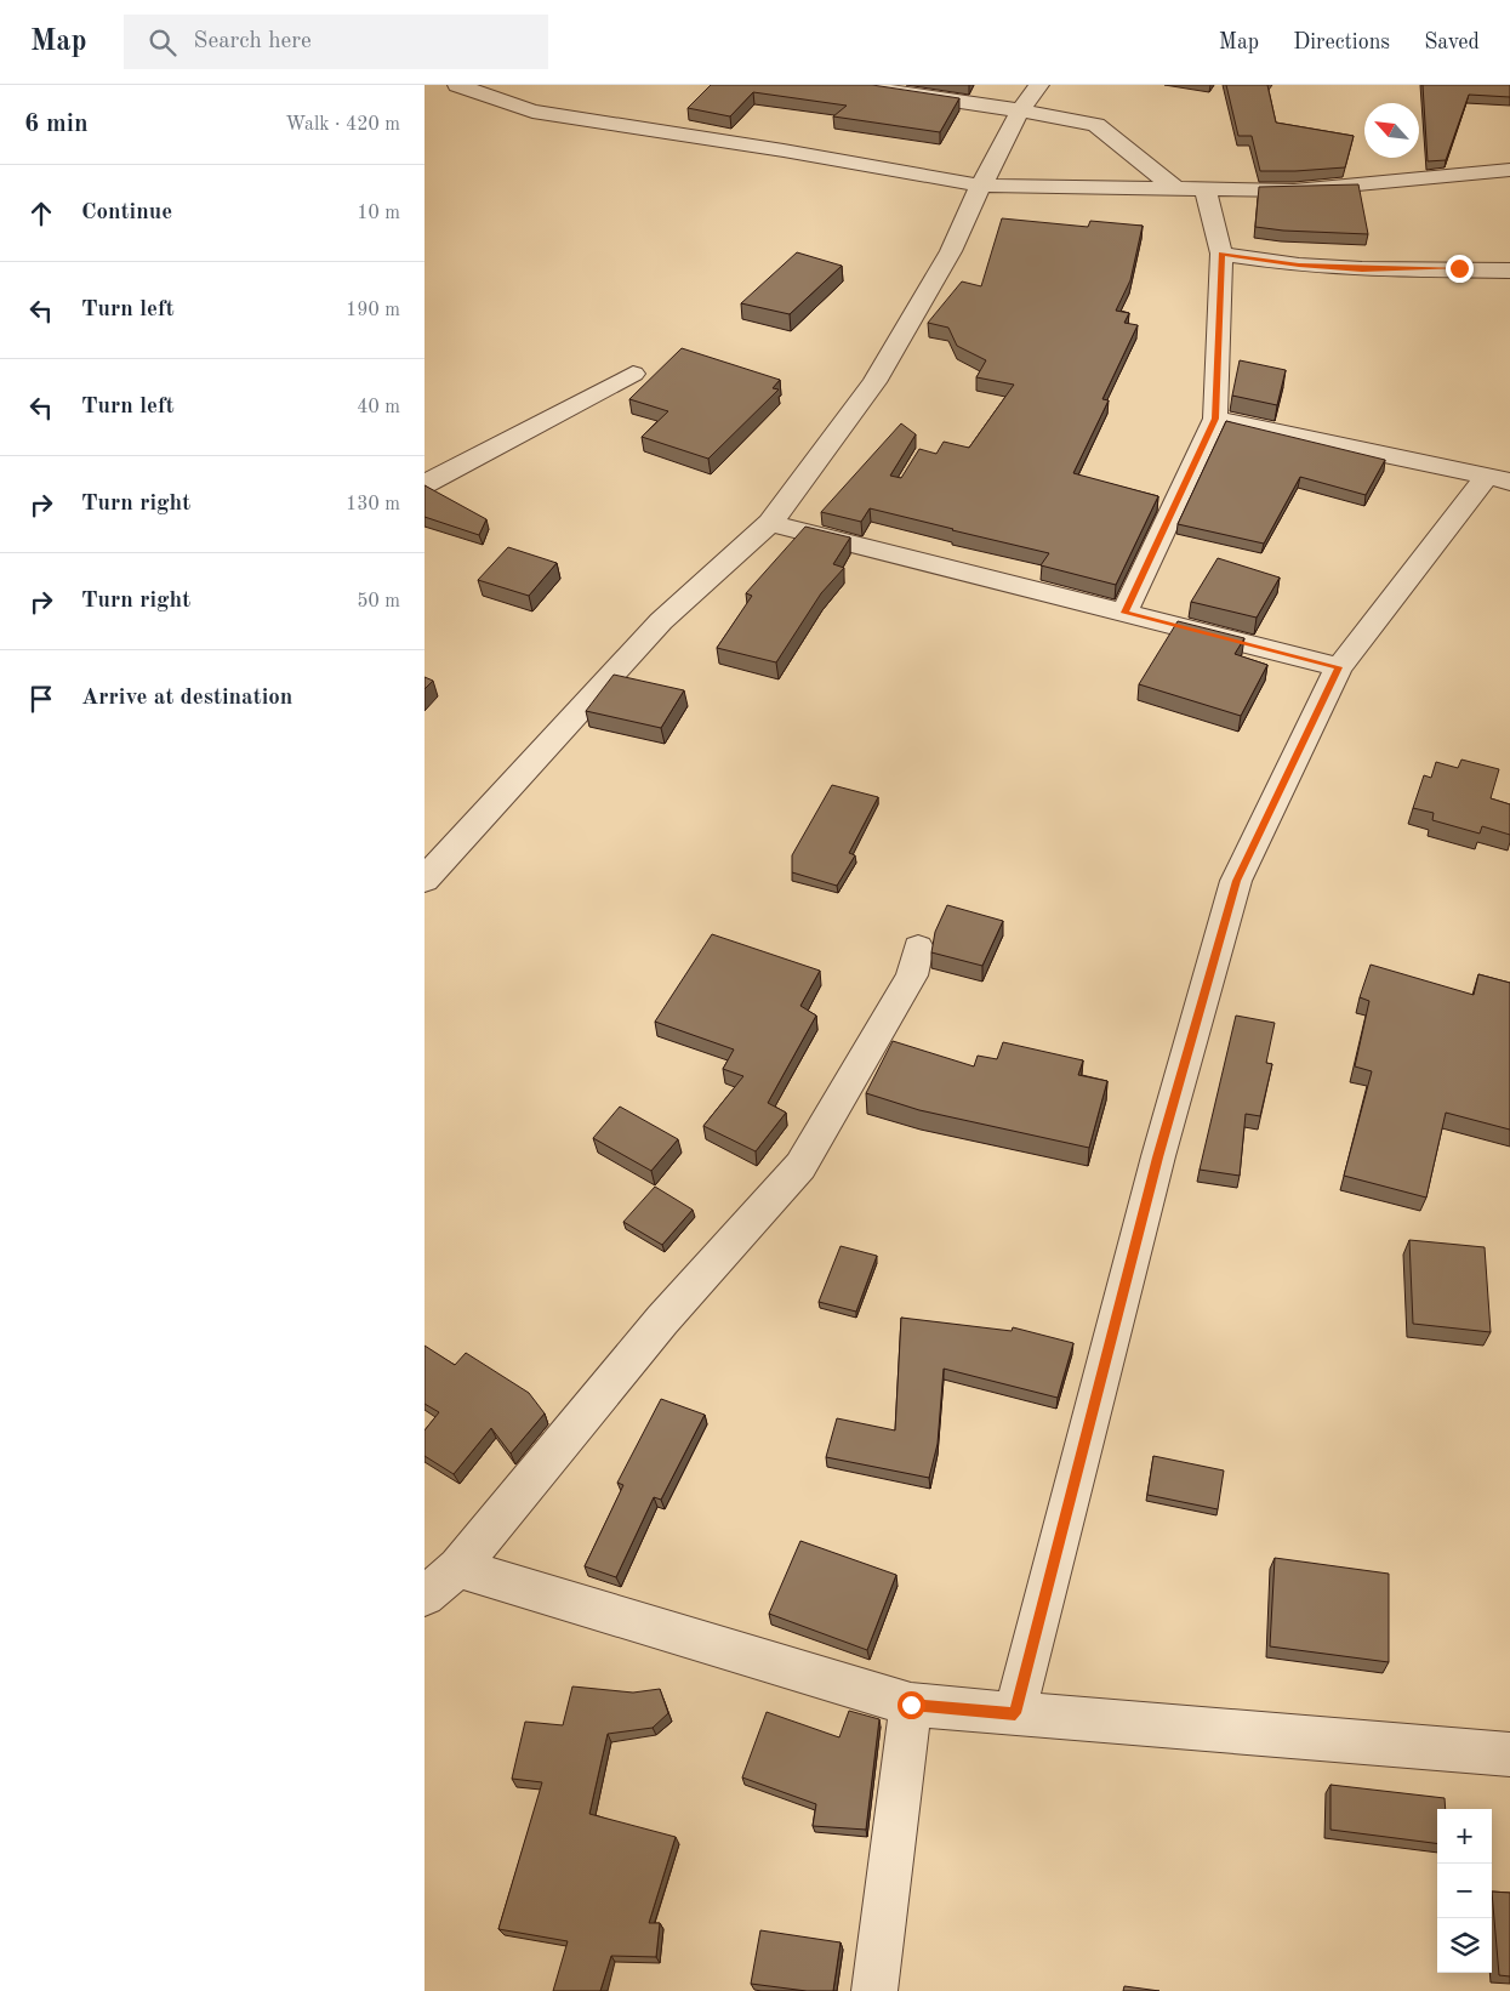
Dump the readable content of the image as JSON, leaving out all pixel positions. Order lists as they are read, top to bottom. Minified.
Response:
{"north":"top left","page":{"header":"Map","search":"Search here","nav":["Map","Directions","Saved"],"heading":["6 min","Walk · 420 m"],"list":[["Continue","10 m"],["Turn left","190 m"],["Turn left","40 m"],["Turn right","130 m"],["Turn right","50 m"],"Arrive at destination"],"map_buttons":["+","−"]}}
